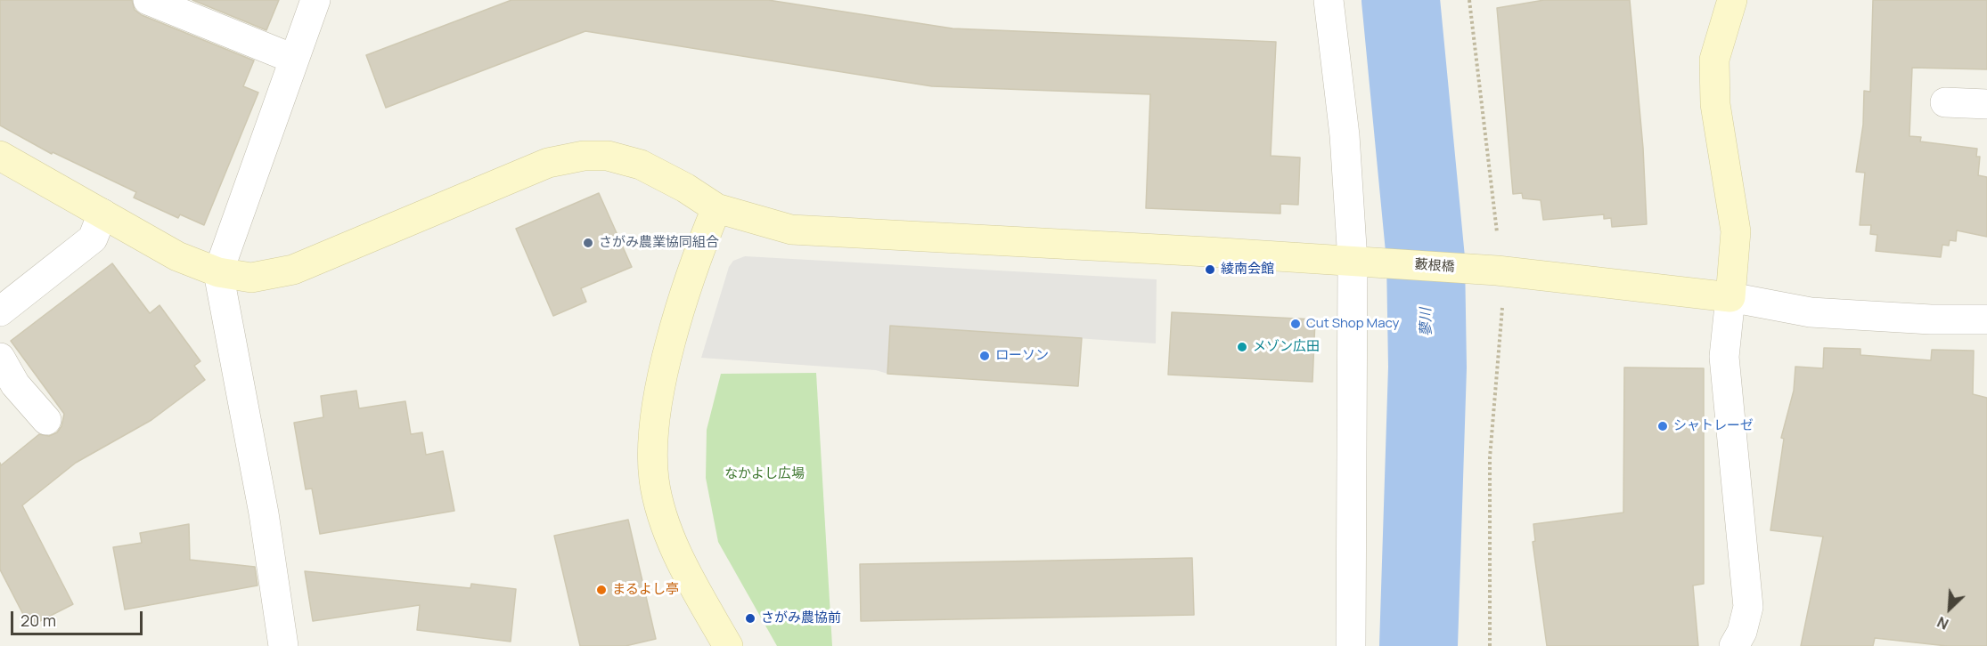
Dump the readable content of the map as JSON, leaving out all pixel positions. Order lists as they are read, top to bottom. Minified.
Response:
{"streets":{"street":["藪根橋"]},"water":["蓼川"],"parks":["なかよし広場"],"places":["さがみ農業協同組合","綾南会館","Cut Shop Macy","メゾン広田","ローソン","シャトレーゼ","まるよし亭","さがみ農協前"],"scale_bar":"20 m","north":"bottom left"}
